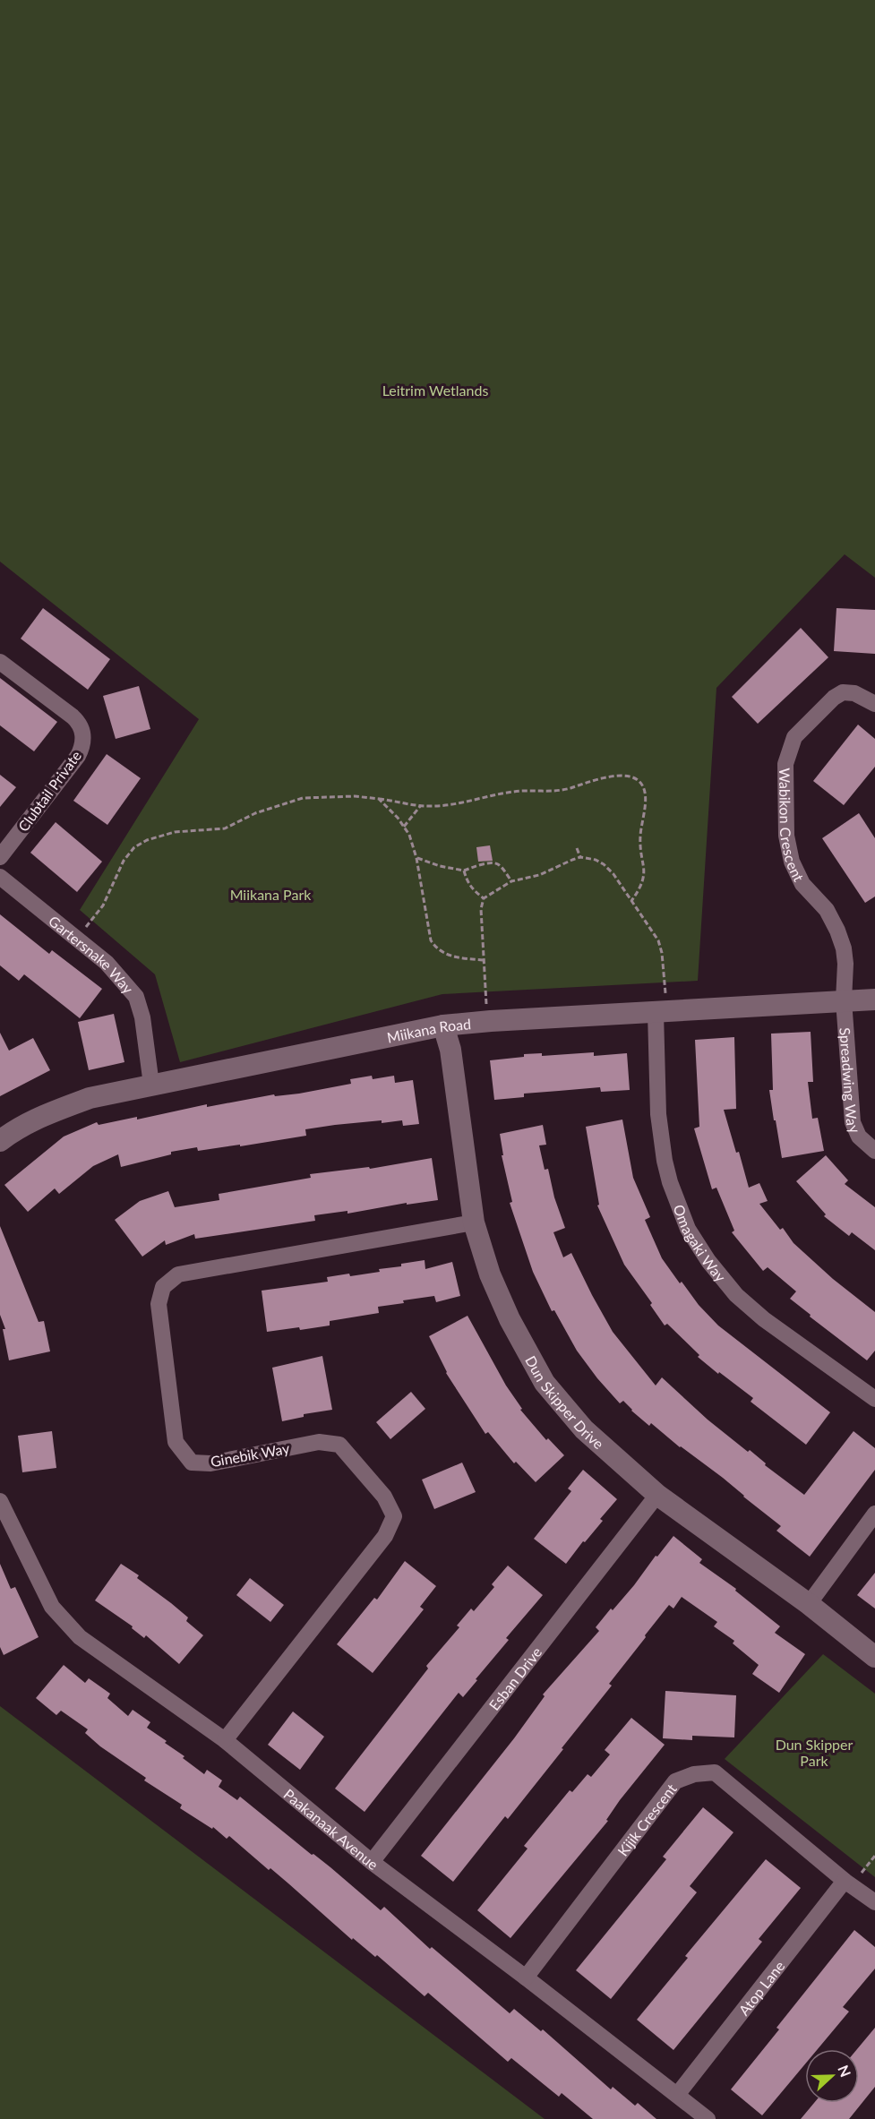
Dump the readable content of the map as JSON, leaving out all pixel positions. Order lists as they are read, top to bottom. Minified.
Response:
{"streets":{"street":["Clubtail Private","Wabikon Crescent","Gartersnake Way","Miikana Road","Spreadwing Way","Omagaki Way","Dun Skipper Drive","Ginebik Way","Esban Drive","Kijik Crescent","Paakanaak Avenue","Atop Lane"]},"crossings":[["Wabikon Crescent","Miikana Road"],["Wabikon Crescent","Spreadwing Way"],["Gartersnake Way","Miikana Road"],["Miikana Road","Spreadwing Way"],["Miikana Road","Omagaki Way"],["Miikana Road","Dun Skipper Drive"],["Dun Skipper Drive","Ginebik Way"],["Dun Skipper Drive","Esban Drive"],["Ginebik Way","Paakanaak Avenue"],["Esban Drive","Paakanaak Avenue"],["Kijik Crescent","Paakanaak Avenue"],["Kijik Crescent","Atop Lane"],["Paakanaak Avenue","Atop Lane"]],"parks":["Leitrim Wetlands","Miikana Park","Dun Skipper Park"],"north":"right"}
